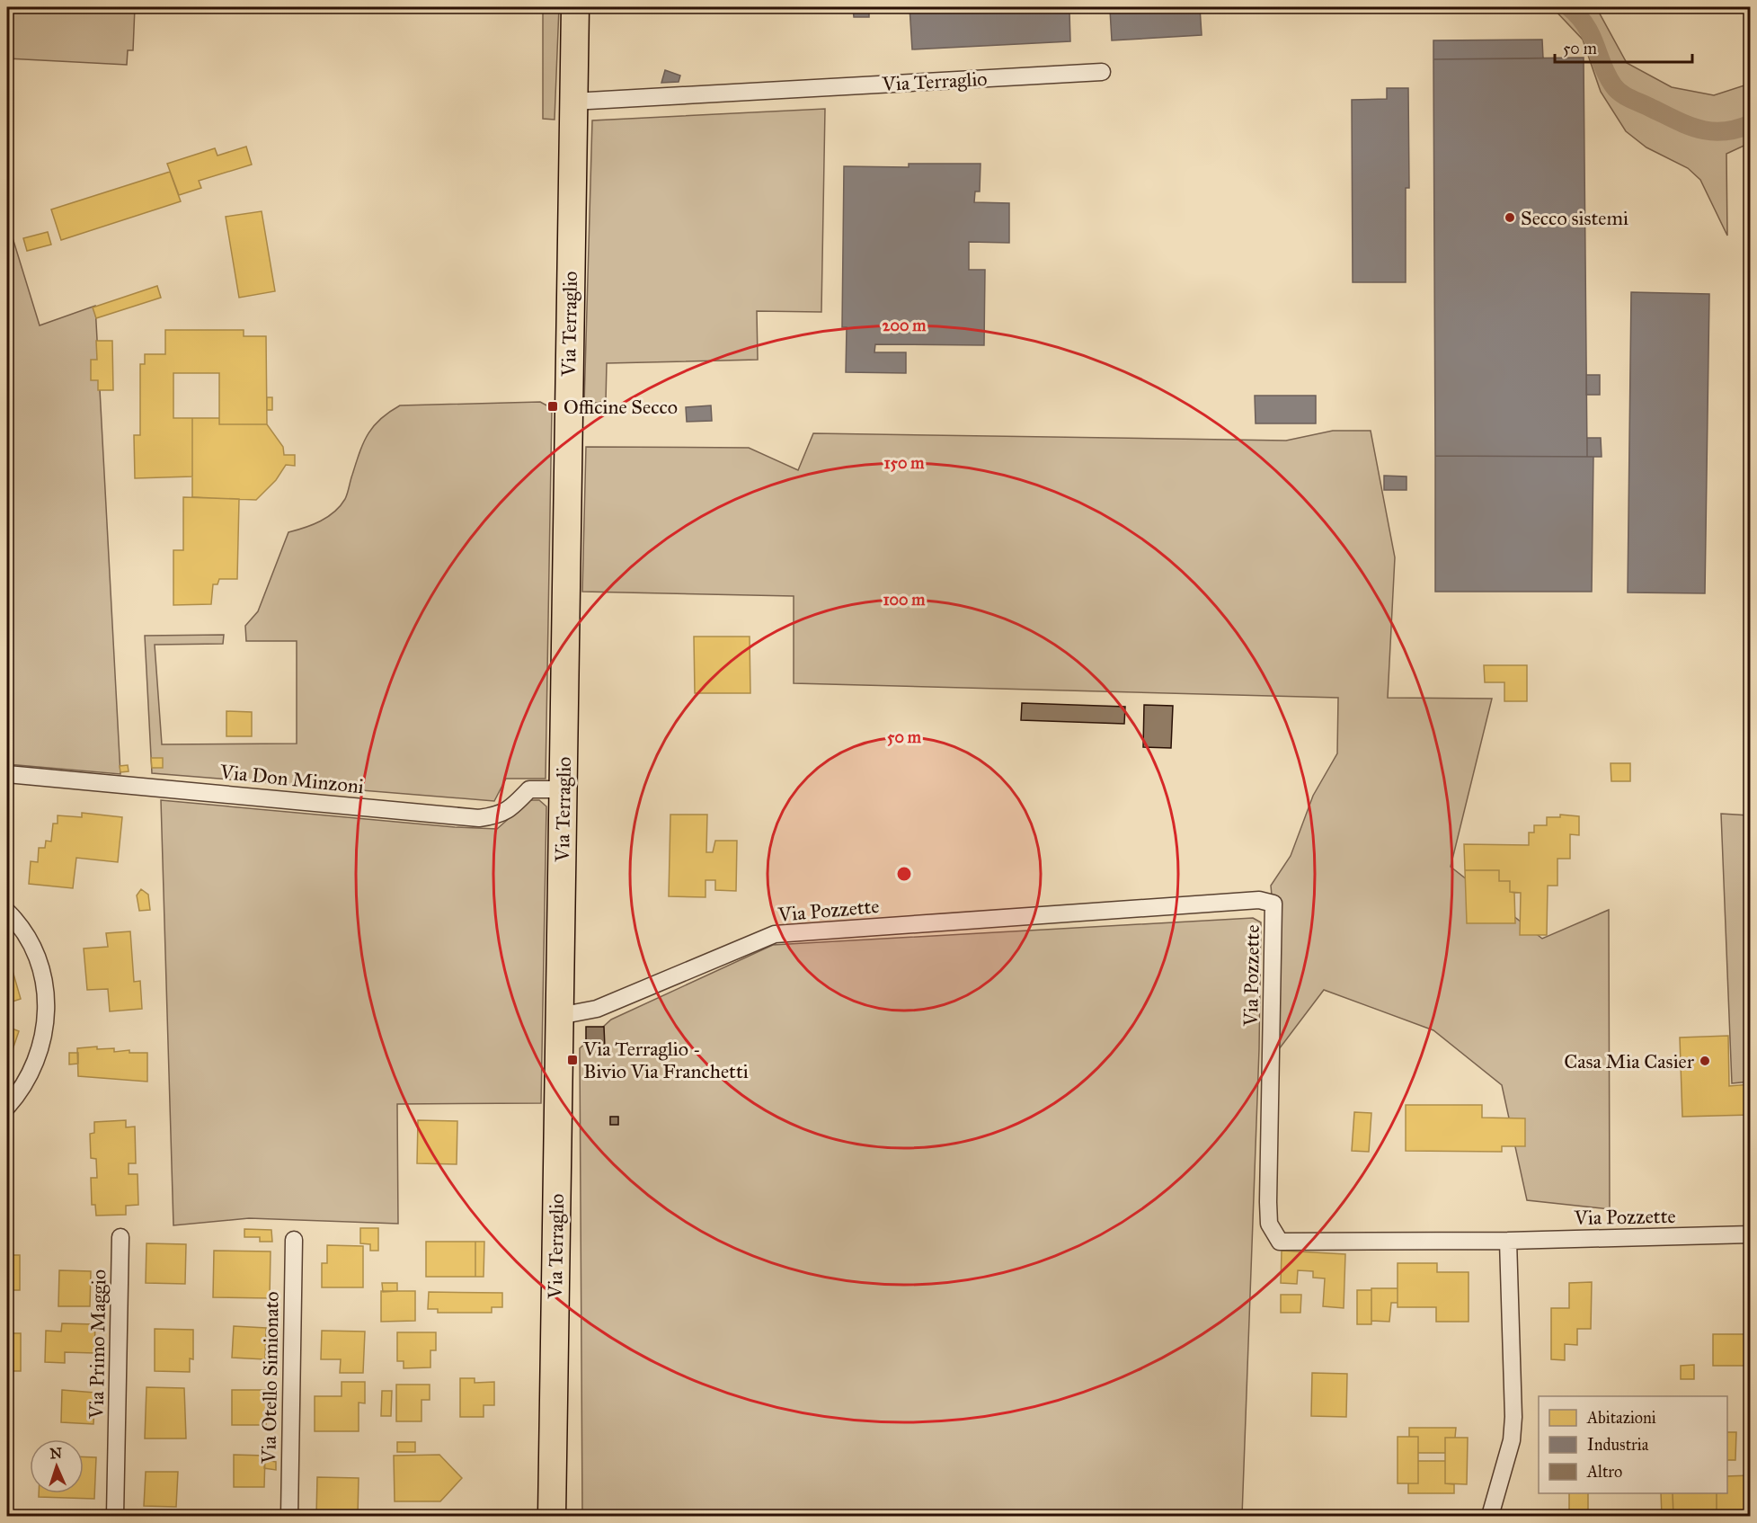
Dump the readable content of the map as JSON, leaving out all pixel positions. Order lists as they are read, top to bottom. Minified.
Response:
{"streets":{"main road":["Via Terraglio"],"street":["Via Don Minzoni","Via Pozzette","Via Primo Maggio","Via Otello Simionato"]},"crossings":[["Via Terraglio","Via Don Minzoni"],["Via Terraglio","Via Pozzette"]],"places":{"other":["Secco sistemi","Casa Mia Casier"],"transit":["Officine Secco","Via Terraglio - Bivio Via Franchetti"]},"legend":["Abitazioni","Industria","Altro"],"scale_bar":"50 m","north":"top","rings":["200 m","150 m","100 m","50 m"]}
